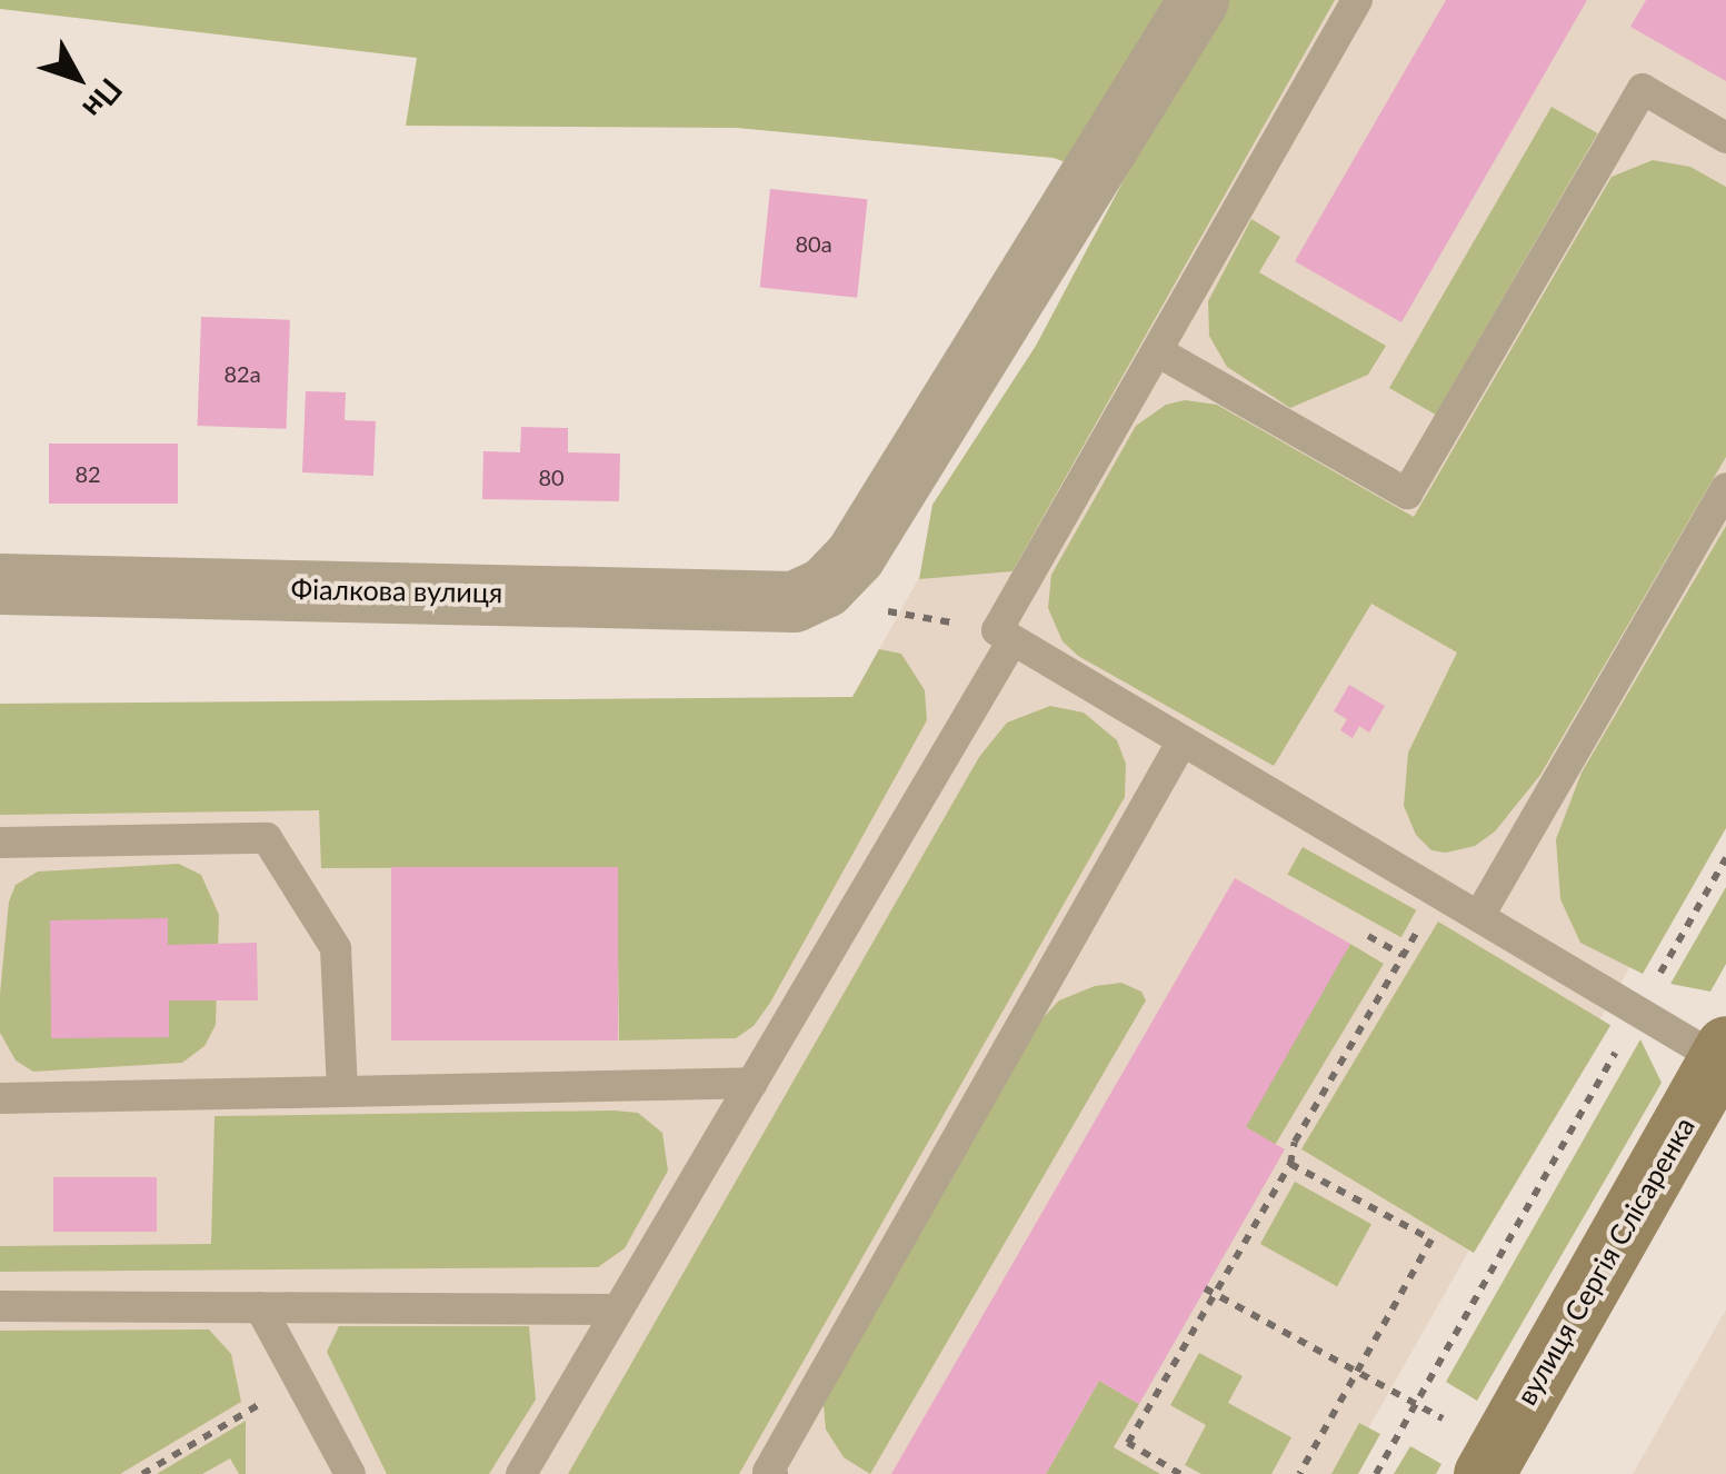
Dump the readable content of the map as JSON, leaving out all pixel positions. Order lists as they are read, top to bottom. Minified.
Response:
{"streets":{"street":["Фіалкова вулиця","вулиця Сергія Слісаренка"]},"house_numbers":["80а","82а","82","80"],"north":"bottom right"}
